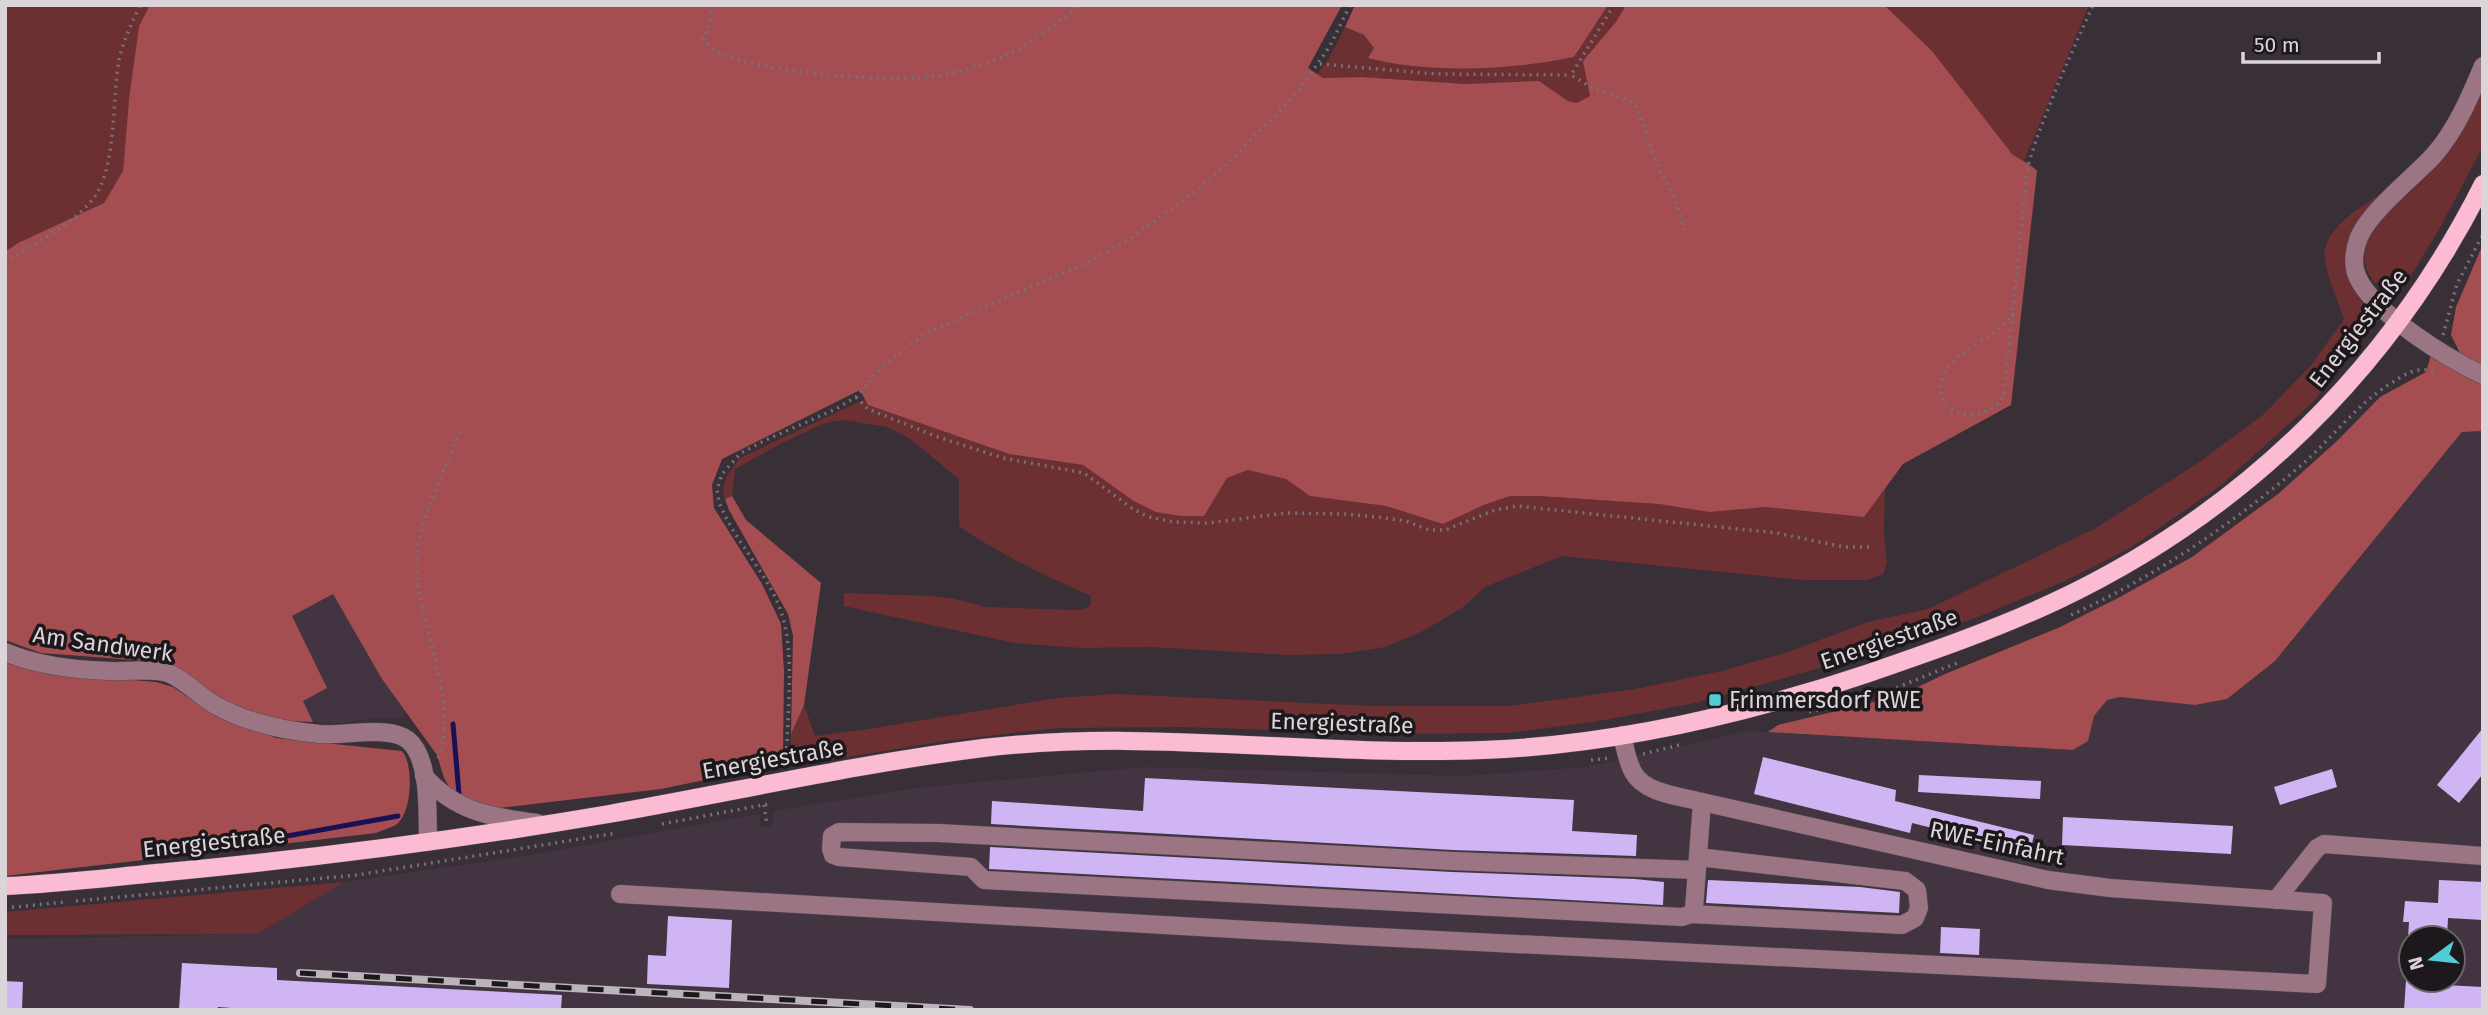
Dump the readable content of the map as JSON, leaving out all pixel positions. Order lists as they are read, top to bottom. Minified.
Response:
{"streets":{"main road":["Energiestraße"],"street":["Am Sandwerk","RWE-Einfahrt"]},"crossings":[["Energiestraße","Am Sandwerk"],["Energiestraße","RWE-Einfahrt"]],"places":{"transit":["Frimmersdorf RWE"]},"scale_bar":"50 m","north":"left"}
